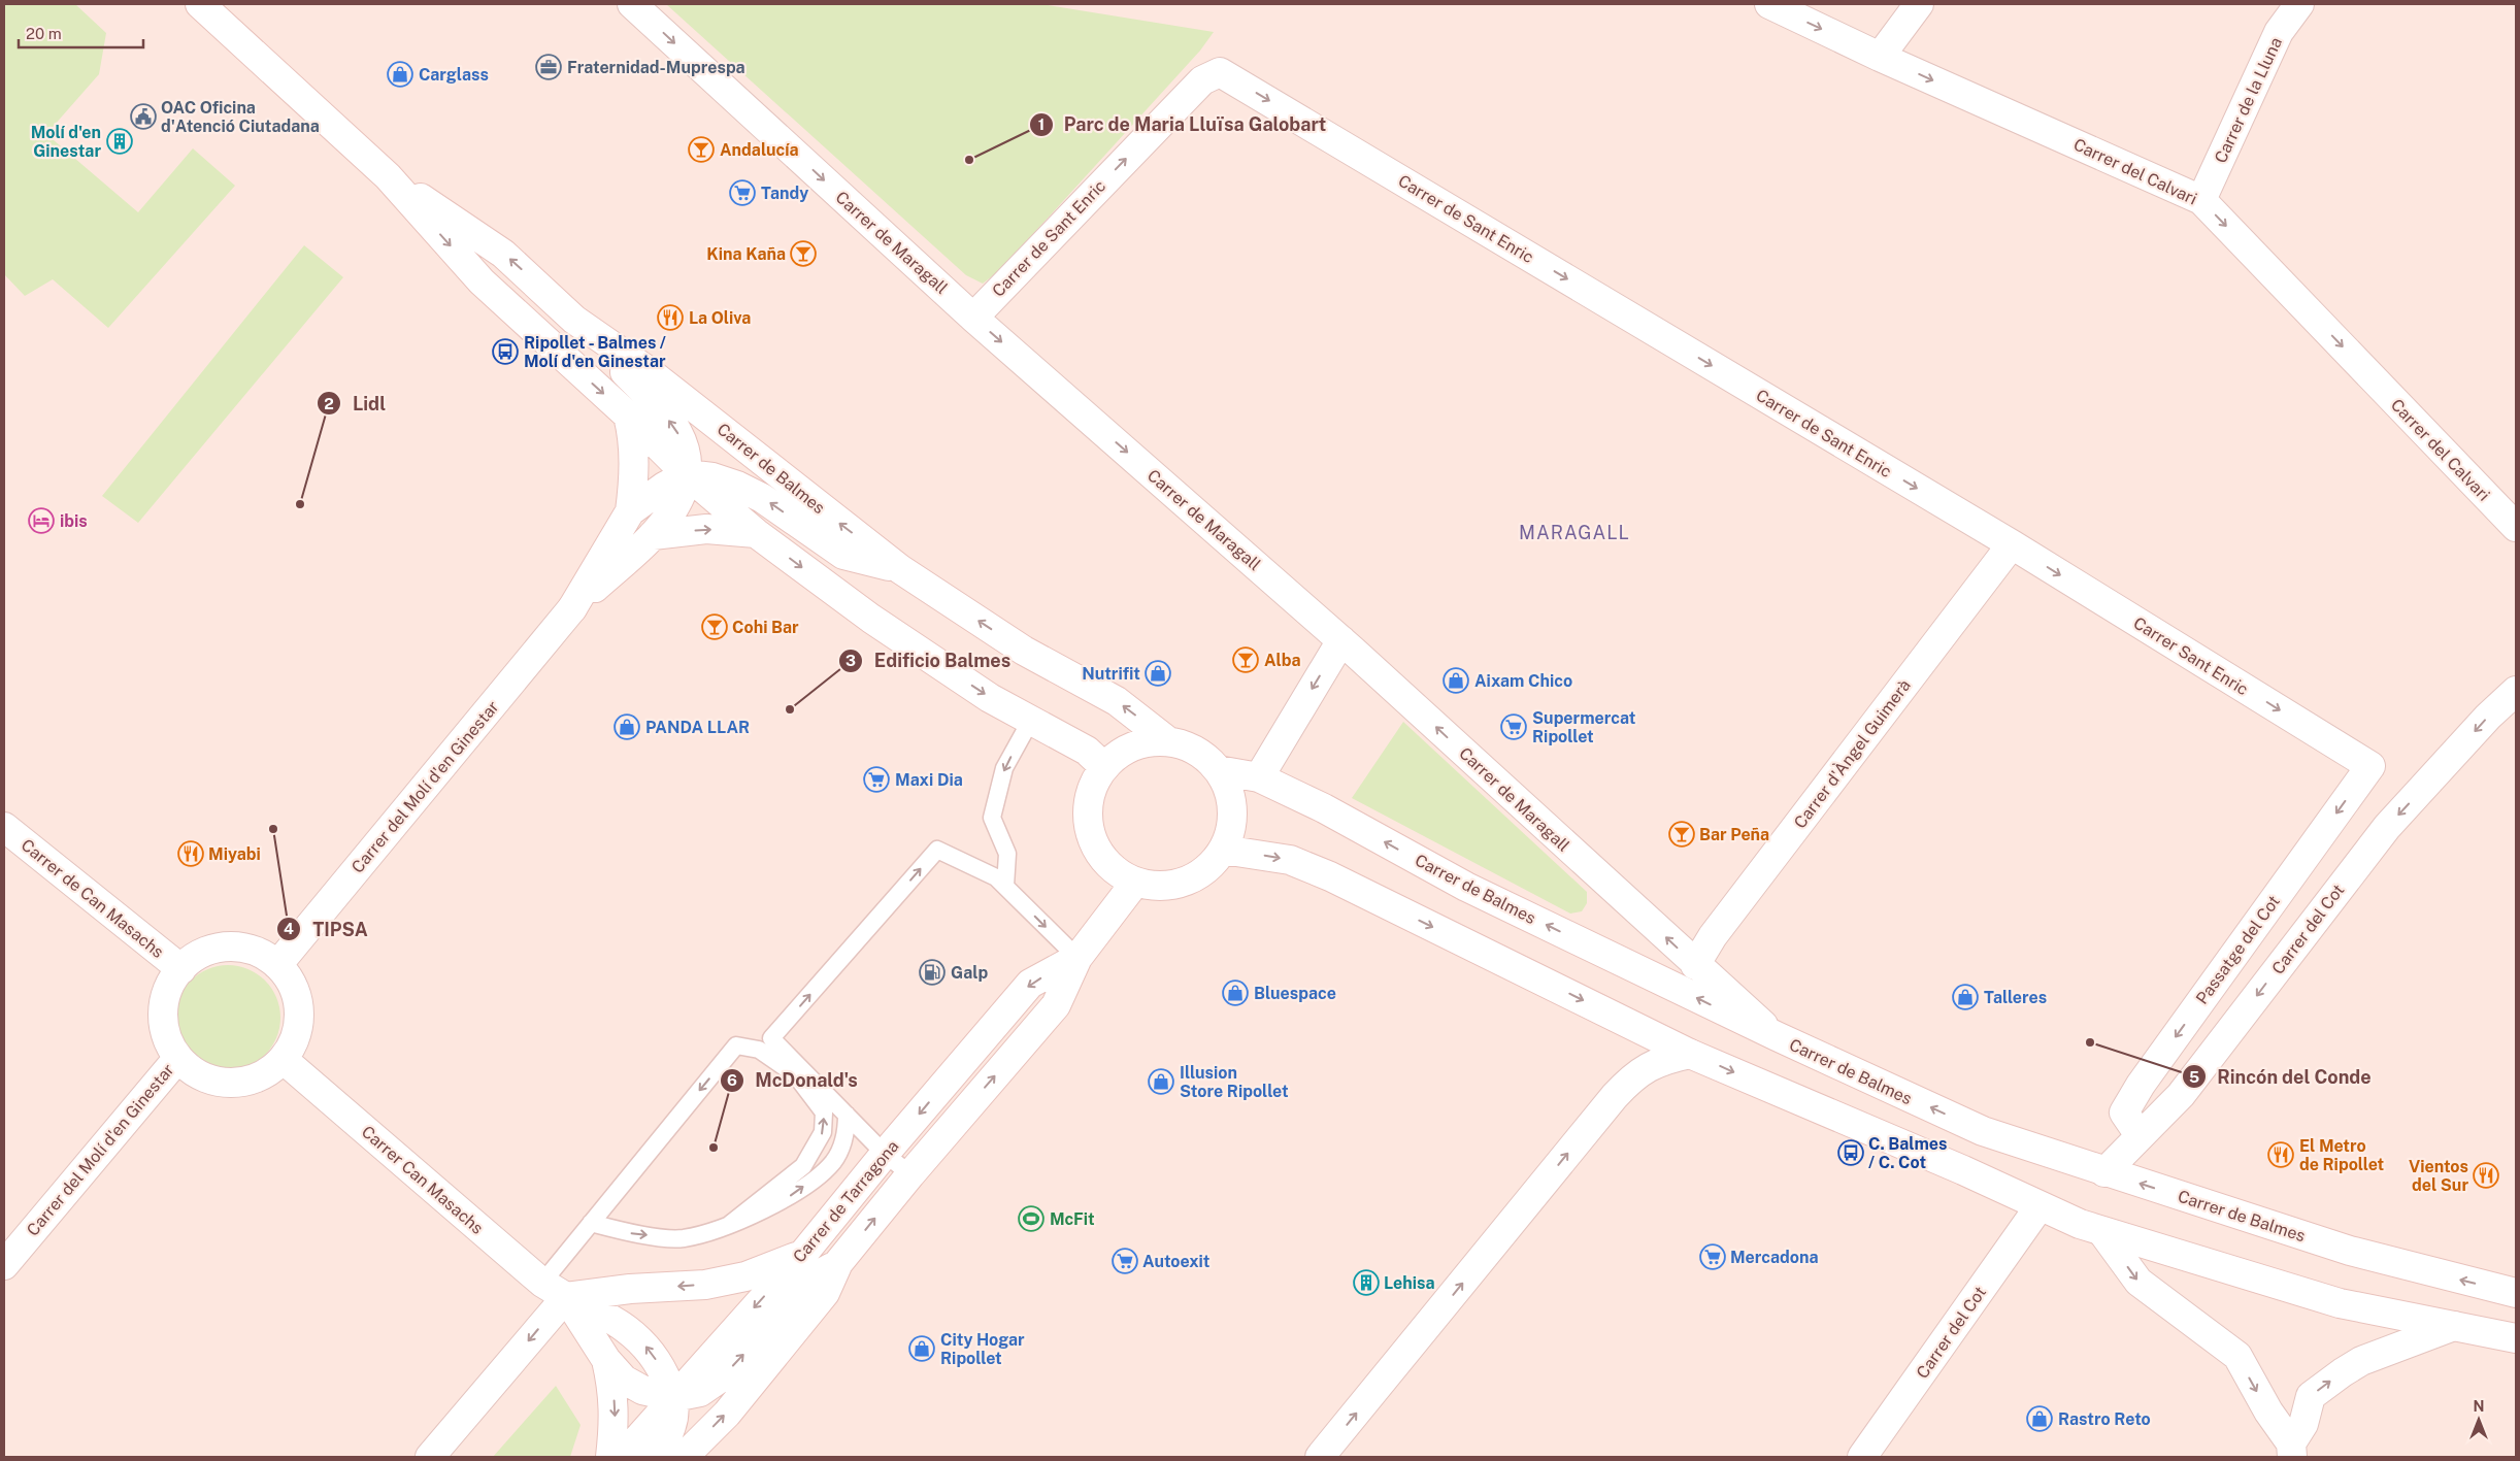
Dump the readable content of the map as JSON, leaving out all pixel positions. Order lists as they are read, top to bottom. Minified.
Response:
{"streets":{"street":["Carrer de la Lluna","Carrer del Calvari","Carrer de Sant Enric","Carrer de Maragall","Carrer de Balmes","Carrer Sant Enric","Carrer d'Àngel Guimerà","Carrer del Molí d'en Ginestar","Carrer de Can Masachs","Carrer del Cot","Passatge del Cot","Carrer Can Masachs","Carrer de Tarragona"]},"crossings":[["Carrer de la Lluna","Carrer del Calvari"],["Carrer de Sant Enric","Carrer de Maragall"],["Carrer de Sant Enric","Carrer Sant Enric"],["Carrer de Sant Enric","Carrer d'Àngel Guimerà"],["Carrer de Maragall","Carrer de Balmes"],["Carrer de Maragall","Carrer d'Àngel Guimerà"],["Carrer de Balmes","Carrer del Cot"],["Carrer de Balmes","Carrer de Tarragona"],["Carrer Sant Enric","Carrer d'Àngel Guimerà"],["Carrer Sant Enric","Passatge del Cot"],["Carrer del Molí d'en Ginestar","Carrer de Can Masachs"],["Carrer del Molí d'en Ginestar","Carrer Can Masachs"],["Carrer de Can Masachs","Carrer Can Masachs"],["Carrer del Cot","Passatge del Cot"]],"one_way":["Carrer del Calvari","Carrer de Sant Enric","Carrer Sant Enric","Carrer del Cot","Passatge del Cot"],"districts":["MARAGALL"],"places":{"office":["Fraternidad-Muprespa"],"shop":["Carglass","Nutrifit","Aixam Chico","PANDA LLAR","Bluespace","Talleres","Illusion Store Ripollet","City Hogar Ripollet","Rastro Reto"],"public building":["OAC Oficina d'Atenció Ciutadana"],"building":["Molí d'en Ginestar","Lehisa"],"bar":["Andalucía","Kina Kaña","Cohi Bar","Alba","Bar Peña"],"other":["Parc de Maria Lluïsa Galobart","Lidl","Edificio Balmes","TIPSA","Rincón del Conde","McDonald's"],"supermarket":["Tandy","Supermercat Ripollet","Maxi Dia","Mercadona","Autoexit"],"restaurant":["La Oliva","Miyabi","El Metro de Ripollet","Vientos del Sur"],"bus stop":["Ripollet - Balmes / Molí d'en Ginestar","C. Balmes / C. Cot"],"hotel":["ibis"],"fuel station":["Galp"],"sports":["McFit"]},"scale_bar":"20 m","north":"top"}
